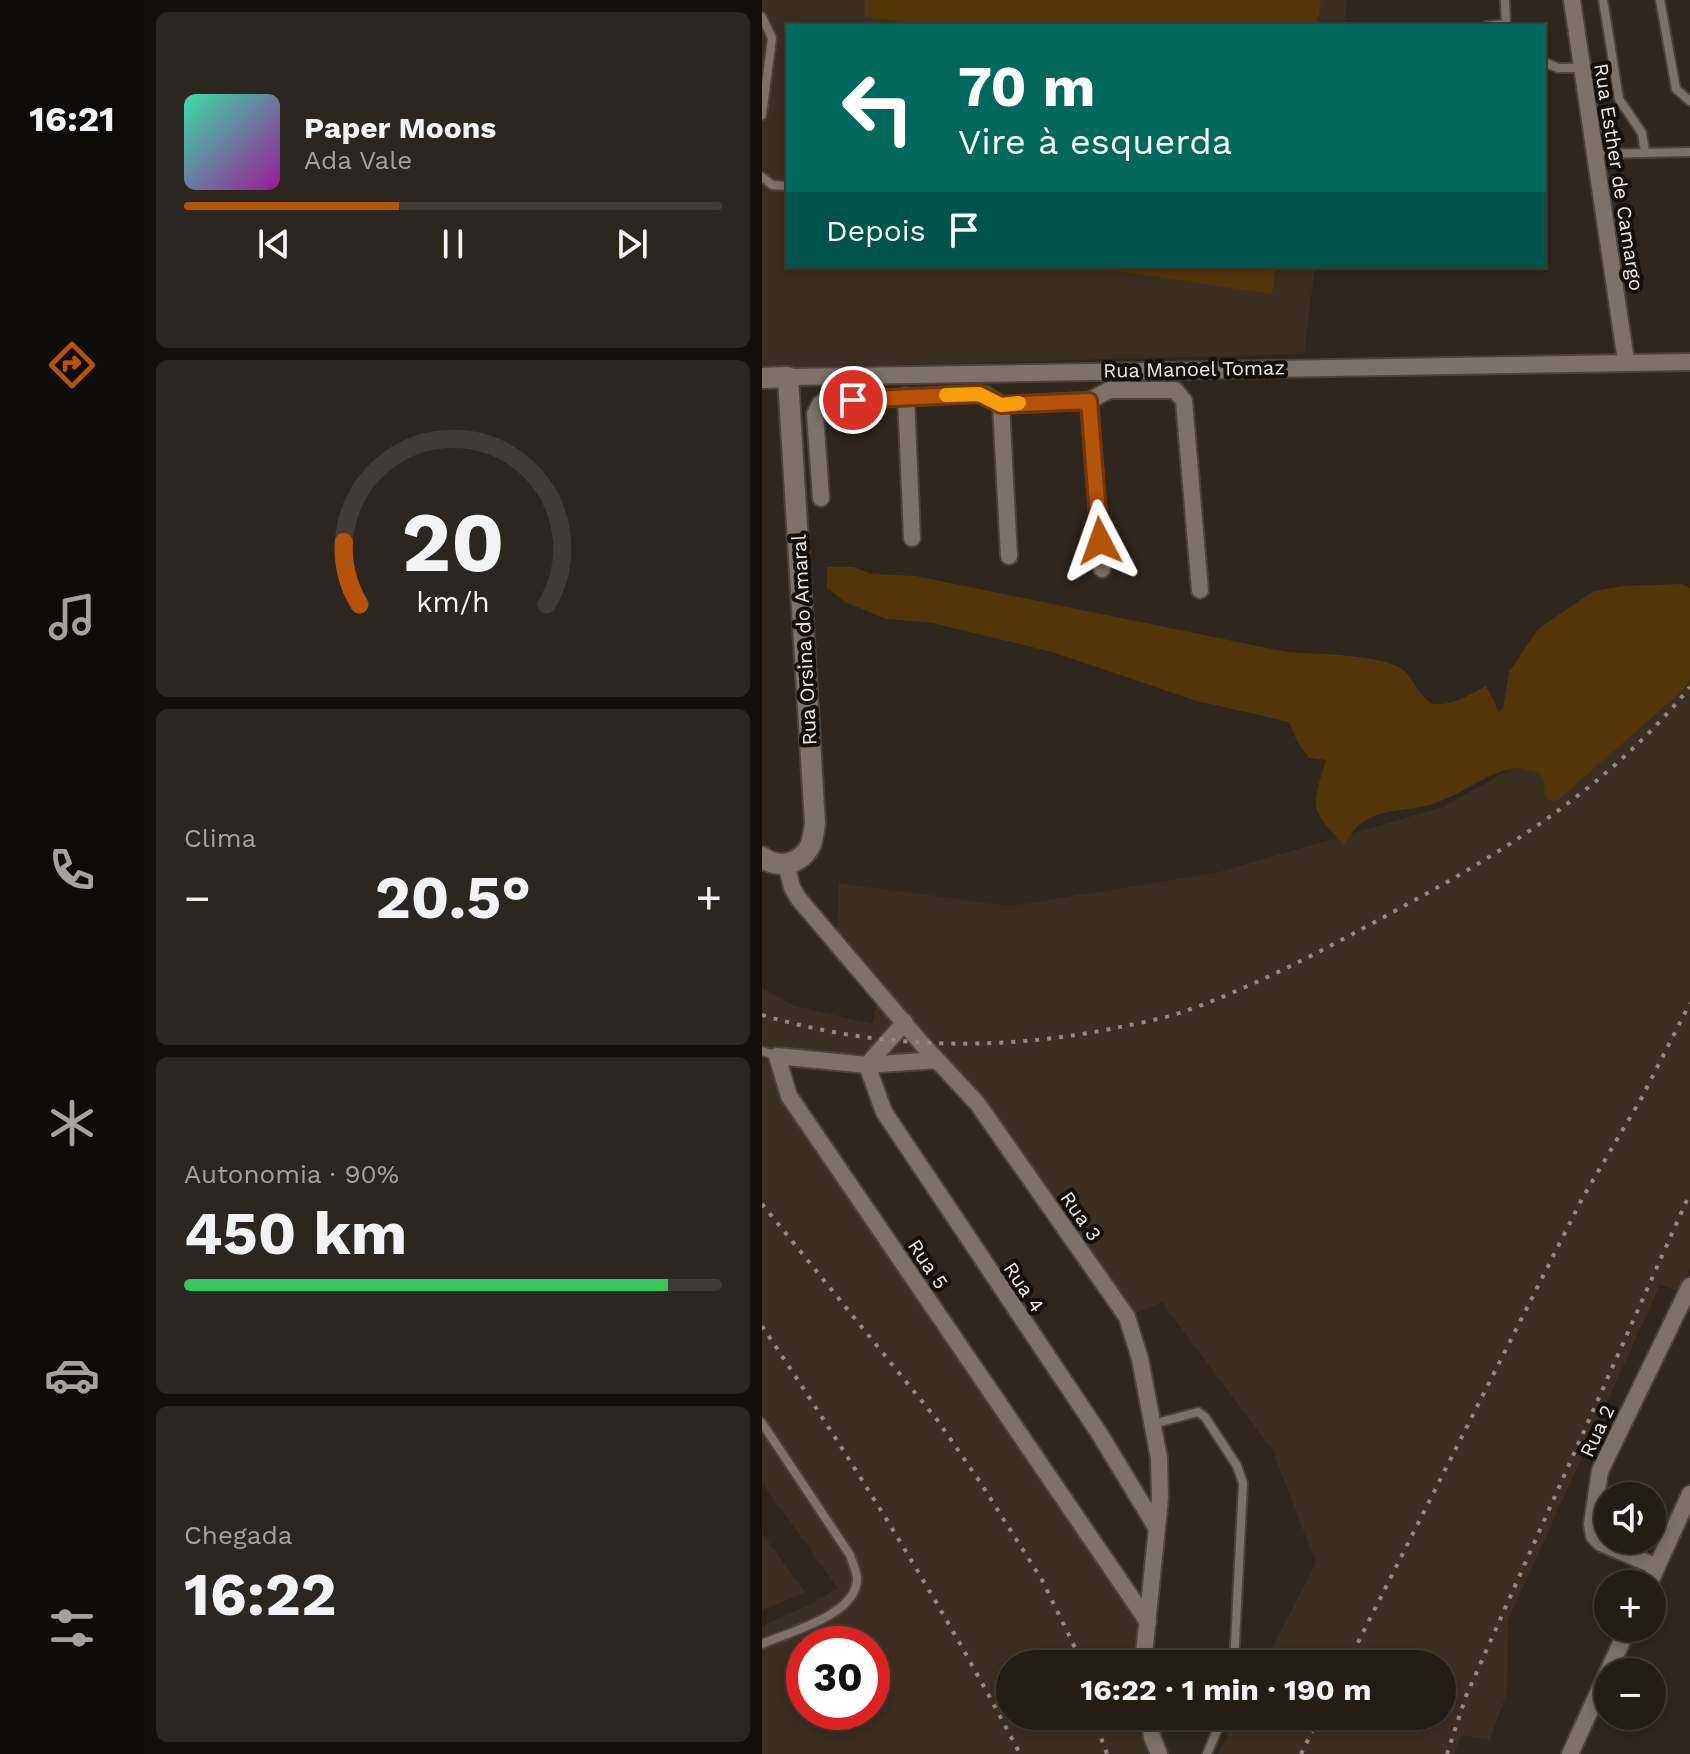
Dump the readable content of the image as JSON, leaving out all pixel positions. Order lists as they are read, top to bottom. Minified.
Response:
{"streets":{"street":["Rua Esther de Camargo","Rua Manoel Tomaz","Rua Orsina do Amaral","Rua 3","Rua 5","Rua 4","Rua 2"]},"crossings":[["Rua Esther de Camargo","Rua Manoel Tomaz"],["Rua Manoel Tomaz","Rua Orsina do Amaral"],["Rua Orsina do Amaral","Rua 3"],["Rua 3","Rua 5"],["Rua 3","Rua 4"],["Rua 5","Rua 4"]],"page":{"tabs":"16:21","turn":["70 m","Vire à esquerda"],"song":["Paper Moons","Ada Vale"],"then":"Depois","tile":["Clima",["Autonomia · 90%","450 km"],["Chegada","16:22"]],"heat":["−","20.5°","+"],"map_buttons":["+","−"],"limit":"30","trip":"16:22 · 1 min · 190 m","gauge":["20","km/h"]}}
